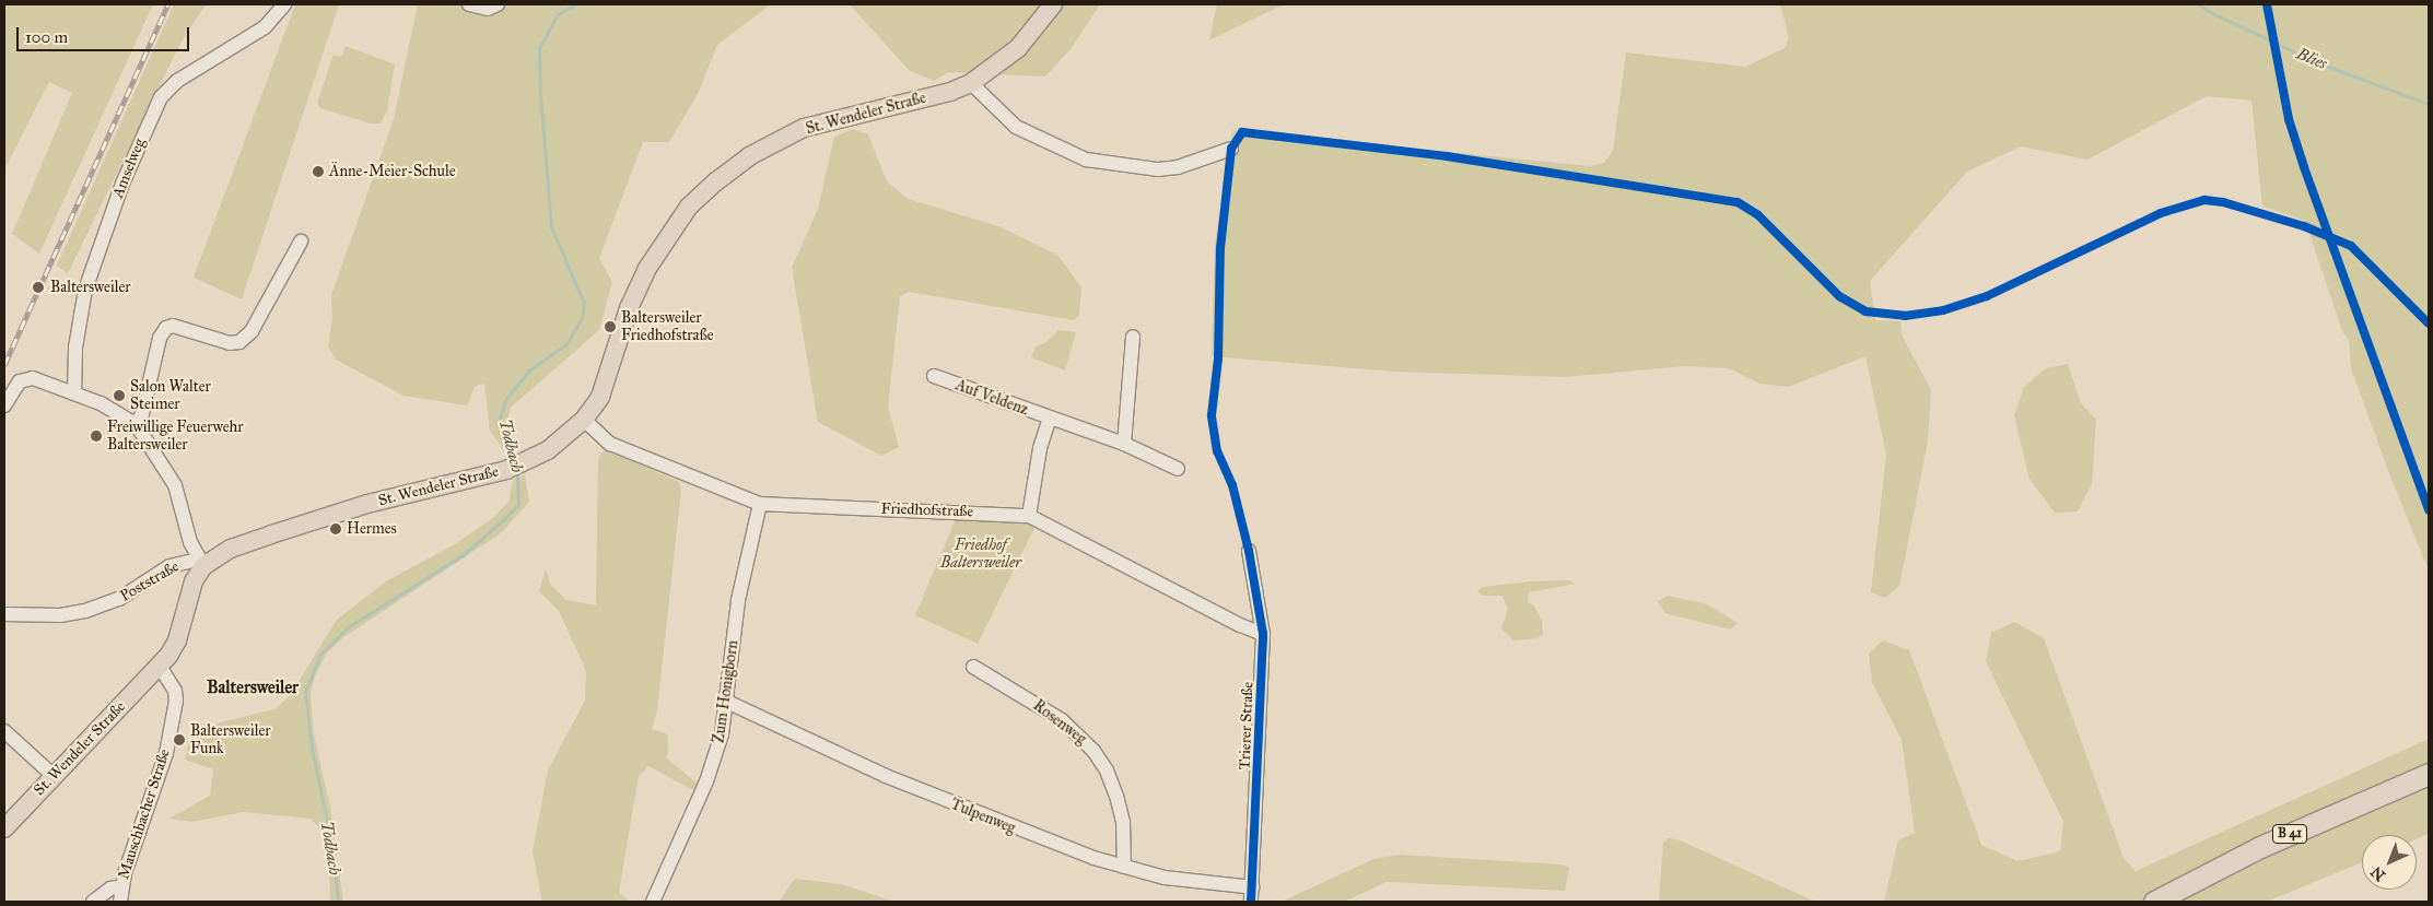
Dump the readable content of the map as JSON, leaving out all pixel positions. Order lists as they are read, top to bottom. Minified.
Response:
{"streets":{"highway":["B 41"],"main road":["St. Wendeler Straße"],"street":["Amselweg","Auf Veldenz","Friedhofstraße","Poststraße","Zum Honigborn","Rosenweg","Trierer Straße","Mauschbacher Straße","Tulpenweg"]},"crossings":[["St. Wendeler Straße","Friedhofstraße"],["St. Wendeler Straße","Poststraße"],["St. Wendeler Straße","Mauschbacher Straße"],["Friedhofstraße","Zum Honigborn"],["Friedhofstraße","Trierer Straße"],["Zum Honigborn","Tulpenweg"],["Rosenweg","Tulpenweg"],["Trierer Straße","Tulpenweg"]],"districts":["Baltersweiler"],"water":["Blies","Todbach"],"parks":["Friedhof Baltersweiler"],"places":["Änne-Meier-Schule","Baltersweiler","Baltersweiler Friedhofstraße","Salon Walter Steimer","Freiwillige Feuerwehr Baltersweiler","Hermes","Baltersweiler Funk"],"scale_bar":"100 m","north":"bottom left"}
